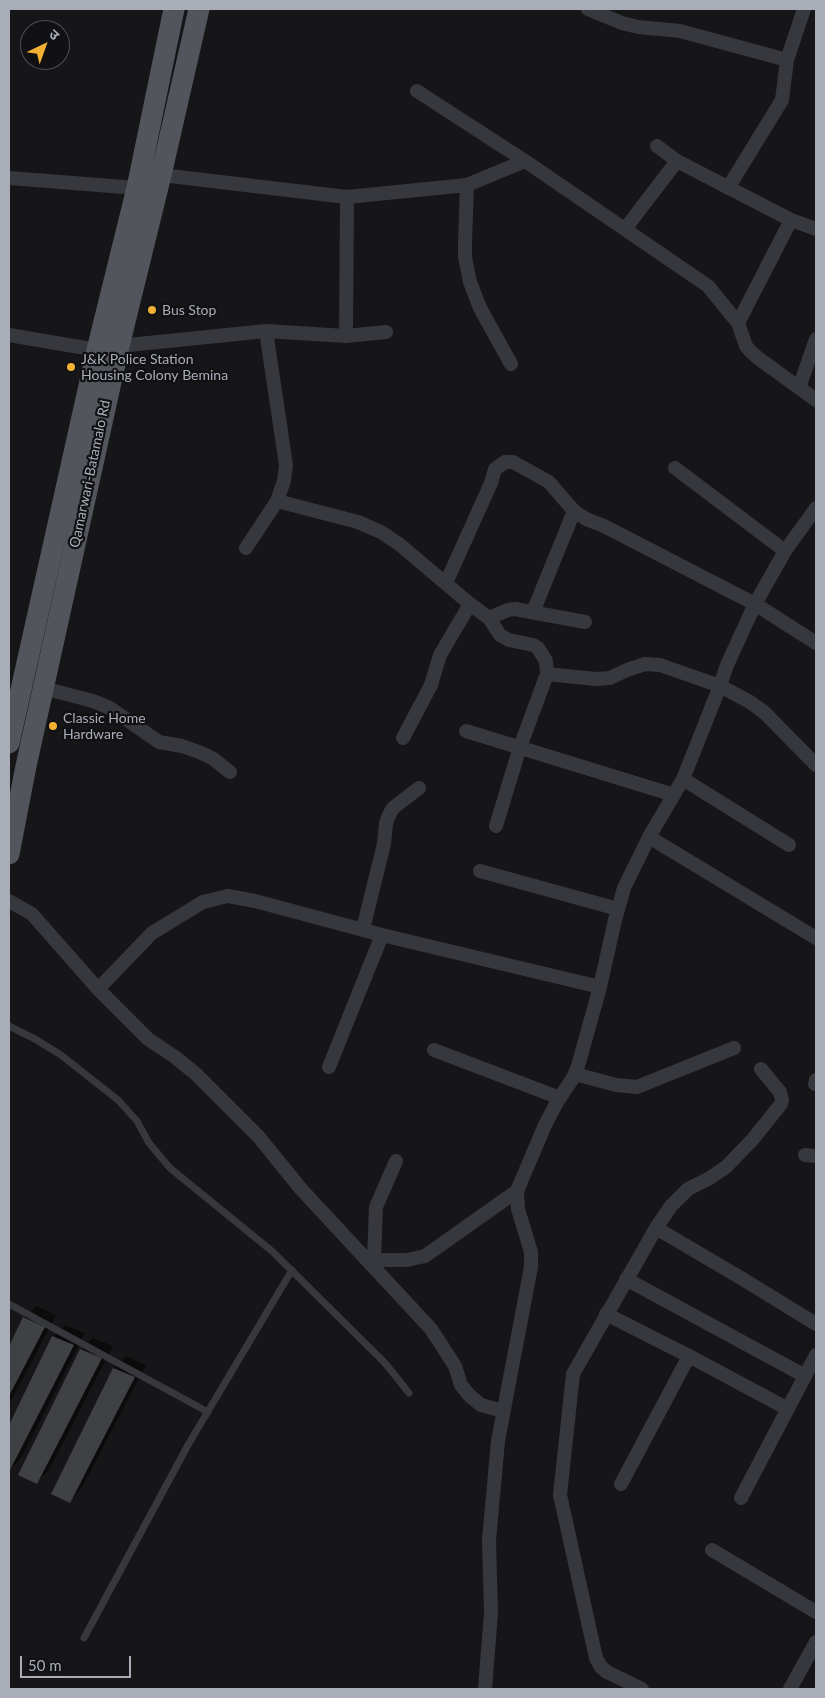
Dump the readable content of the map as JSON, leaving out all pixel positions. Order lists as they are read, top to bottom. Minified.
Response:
{"streets":{"main road":["Qamarwari-Batamalo Rd"]},"places":["Bus Stop","J&K Police Station Housing Colony Bemina","Classic Home Hardware"],"scale_bar":"50 m","north":"top right"}
